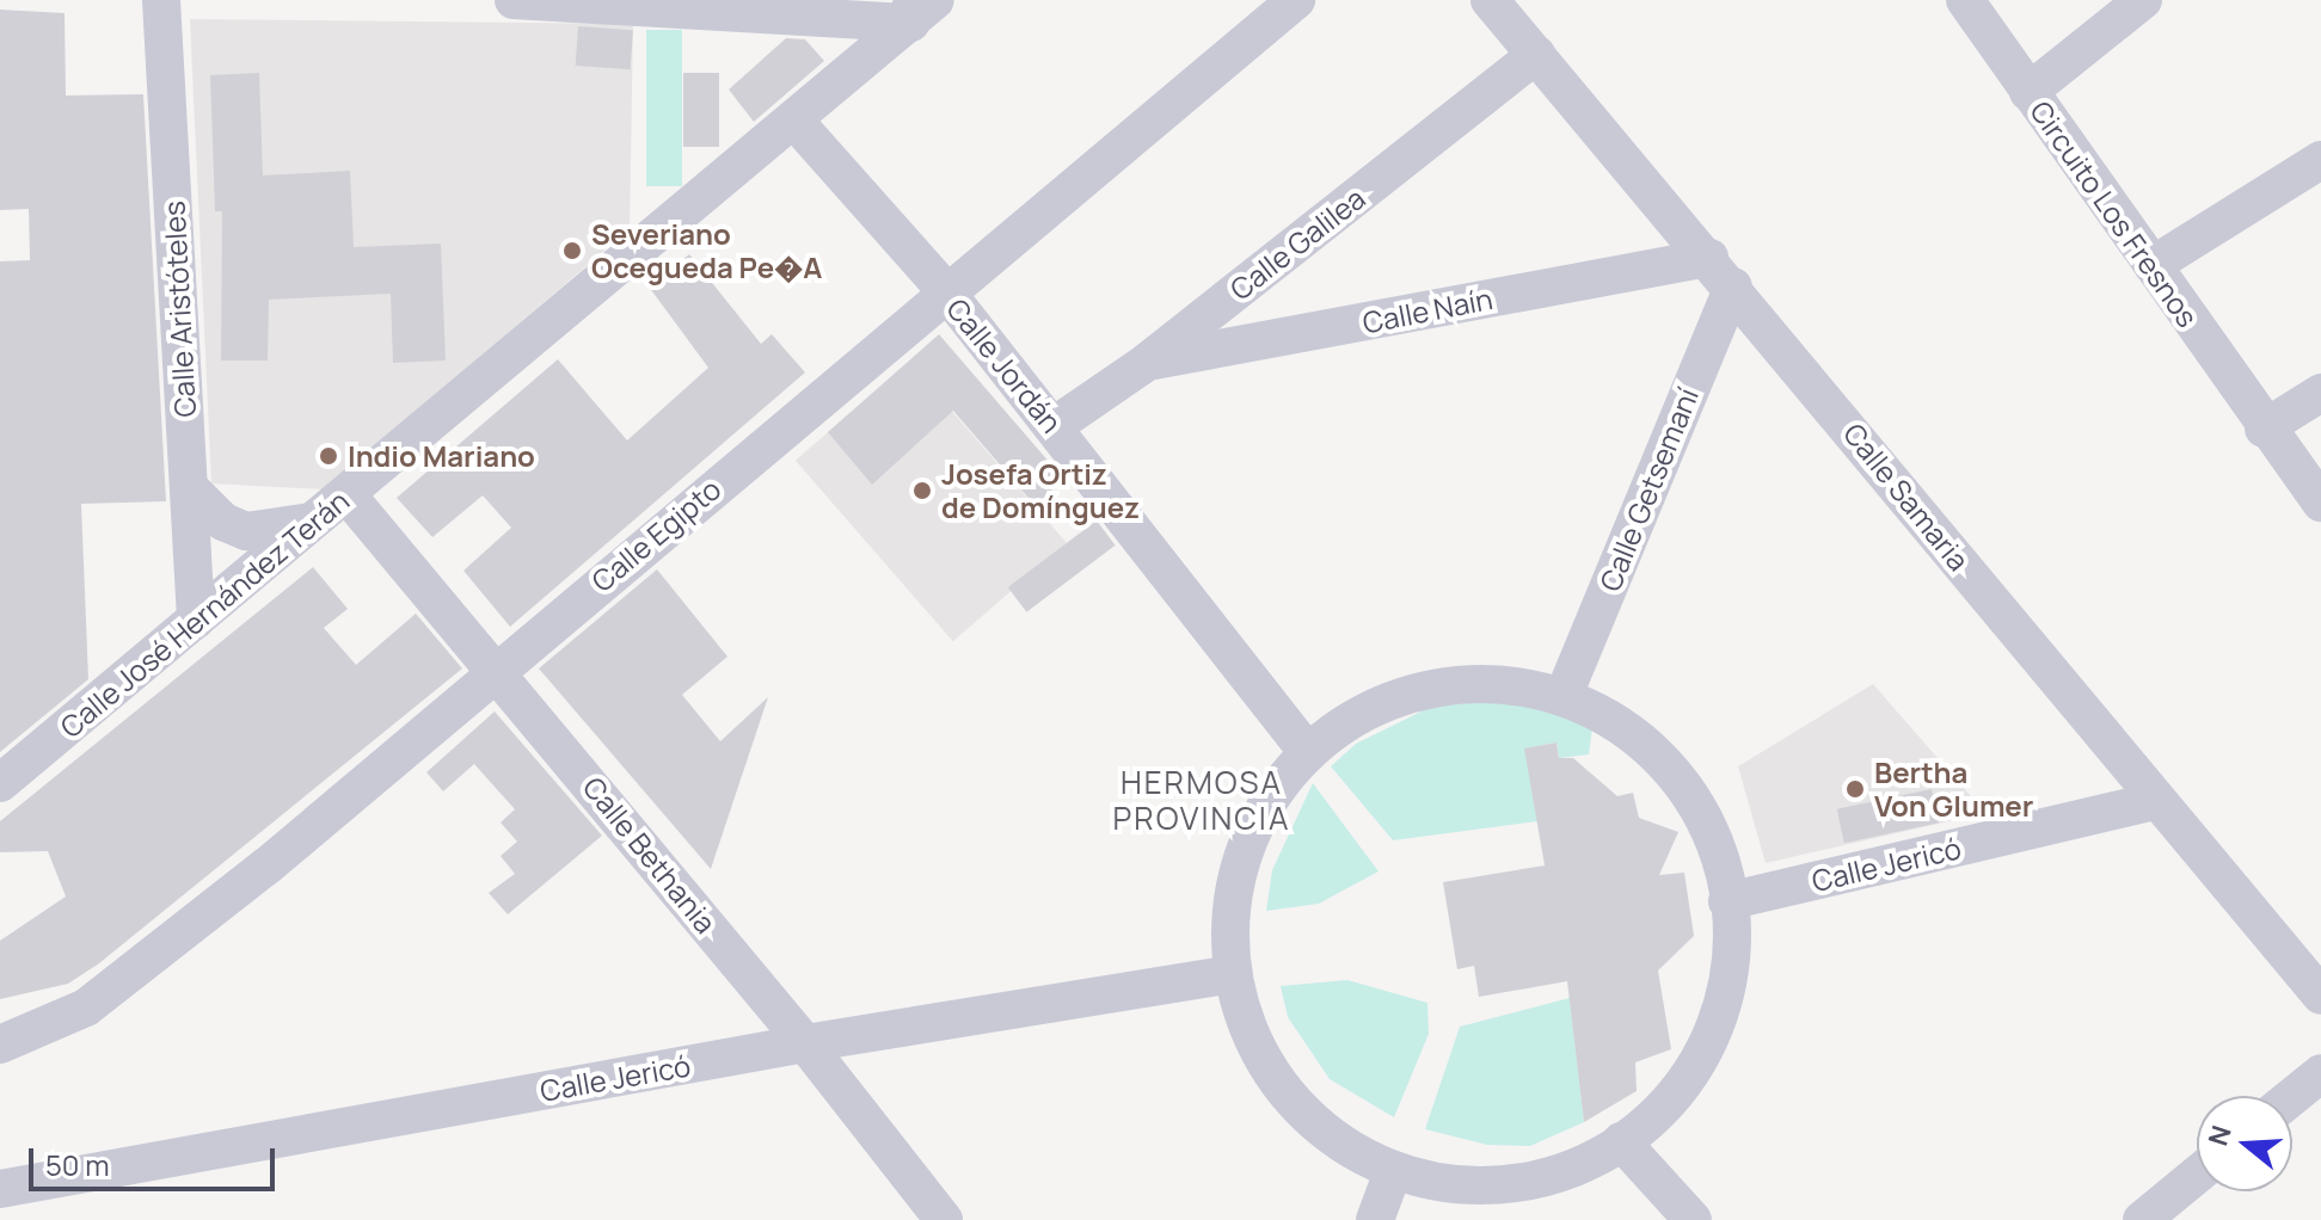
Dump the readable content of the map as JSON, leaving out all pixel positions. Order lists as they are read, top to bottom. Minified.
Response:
{"streets":{"street":["Circuito Los Fresnos","Calle Galilea","Calle Aristóteles","Calle Naín","Calle Jordán","Calle Getsemaní","Calle Samaria","Calle Egipto","Calle José Hernández Terán","Calle Bethania","Calle Jericó"]},"crossings":[["Calle Galilea","Calle Naín"],["Calle Galilea","Calle Jordán"],["Calle Galilea","Calle Samaria"],["Calle Aristóteles","Calle José Hernández Terán"],["Calle Naín","Calle Getsemaní"],["Calle Naín","Calle Samaria"],["Calle Jordán","Calle Egipto"],["Calle Jordán","Calle José Hernández Terán"],["Calle Getsemaní","Calle Samaria"],["Calle Samaria","Calle Jericó"],["Calle Egipto","Calle Bethania"],["Calle José Hernández Terán","Calle Bethania"],["Calle Bethania","Calle Jericó"]],"districts":["HERMOSA PROVINCIA"],"places":["Severiano Ocegueda Pe�A","Indio Mariano","Josefa Ortiz de Domínguez","Bertha Von Glumer"],"scale_bar":"50 m","north":"left"}
